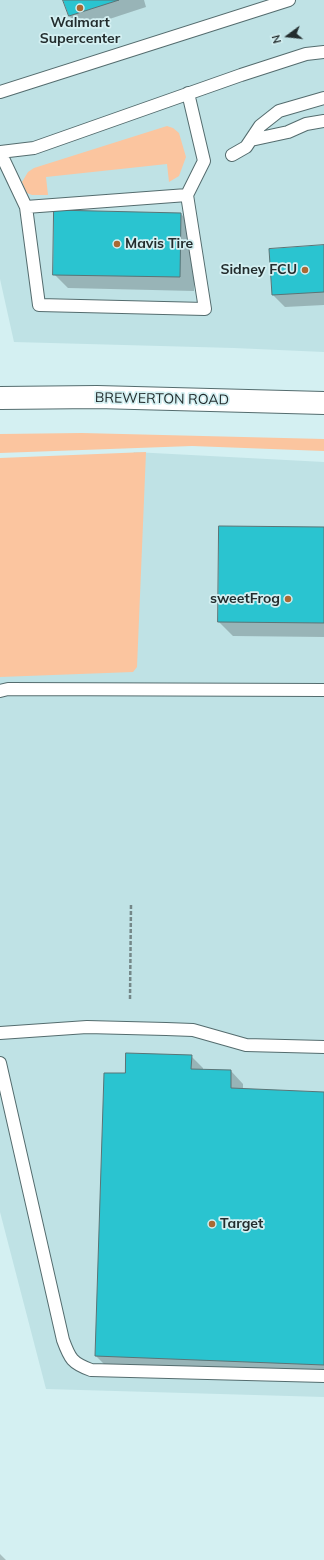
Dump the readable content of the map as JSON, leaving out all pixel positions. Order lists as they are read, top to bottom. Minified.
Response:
{"streets":{"main road":["BREWERTON ROAD"]},"places":["Walmart Supercenter","Mavis Tire","Sidney FCU","sweetFrog","Target"],"north":"left"}
